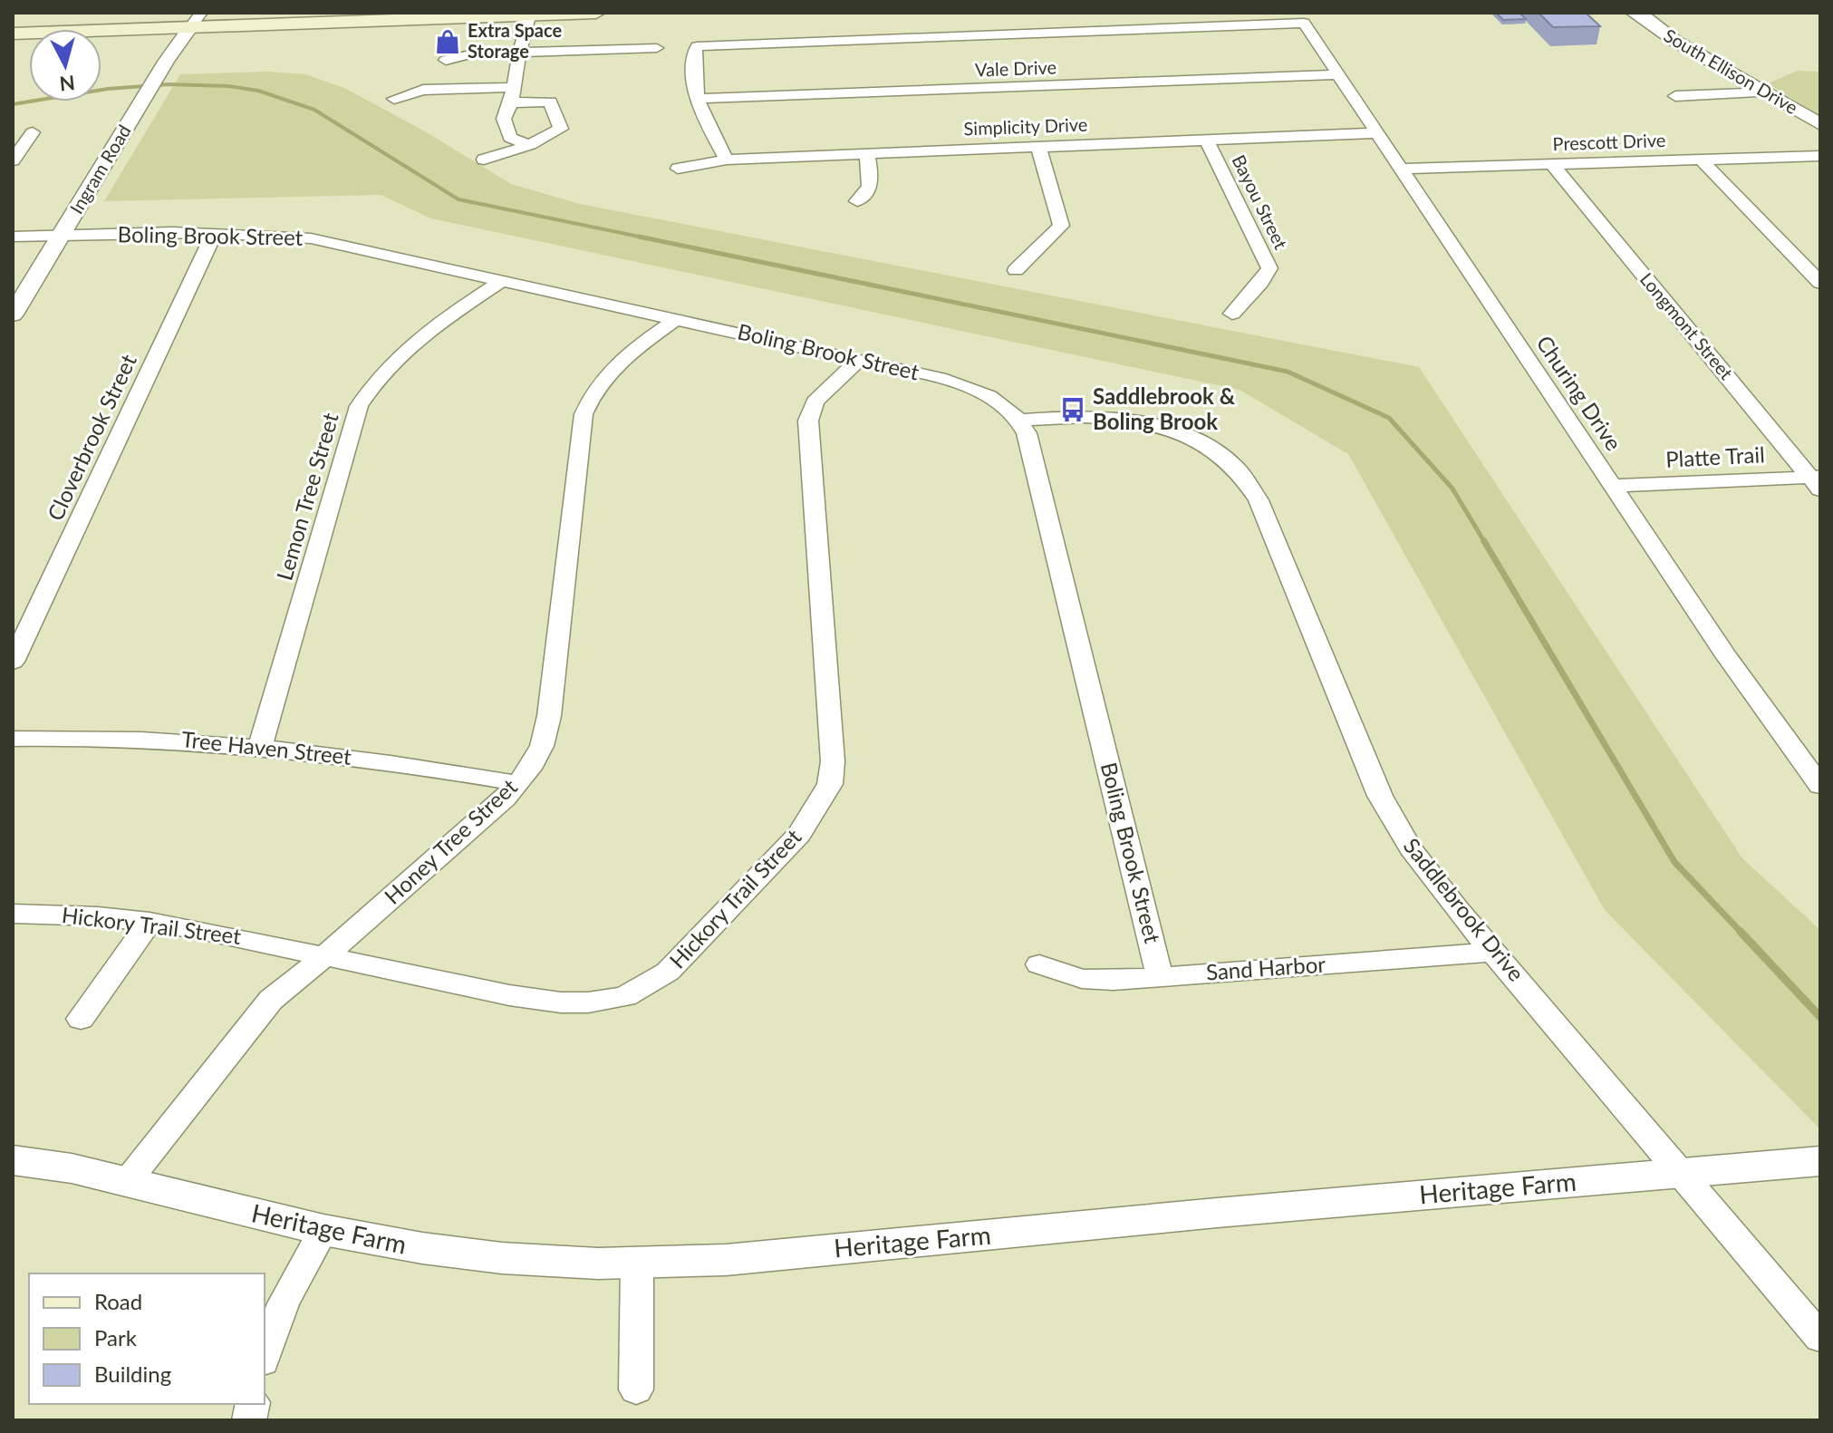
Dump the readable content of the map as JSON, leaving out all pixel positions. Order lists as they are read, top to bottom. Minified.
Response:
{"streets":{"street":["Vale Drive","South Ellison Drive","Simplicity Drive","Prescott Drive","Ingram Road","Bayou Street","Boling Brook Street","Longmont Street","Churing Drive","Cloverbrook Street","Platte Trail","Lemon Tree Street","Tree Haven Street","Honey Tree Street","Hickory Trail Street","Saddlebrook Drive","Sand Harbor","Heritage Farm"]},"crossings":[["Vale Drive","Churing Drive"],["Simplicity Drive","Bayou Street"],["Simplicity Drive","Churing Drive"],["Prescott Drive","Longmont Street"],["Prescott Drive","Churing Drive"],["Ingram Road","Boling Brook Street"],["Boling Brook Street","Cloverbrook Street"],["Boling Brook Street","Lemon Tree Street"],["Boling Brook Street","Honey Tree Street"],["Boling Brook Street","Hickory Trail Street"],["Boling Brook Street","Saddlebrook Drive"],["Boling Brook Street","Sand Harbor"],["Longmont Street","Platte Trail"],["Churing Drive","Platte Trail"],["Lemon Tree Street","Tree Haven Street"],["Tree Haven Street","Honey Tree Street"],["Honey Tree Street","Hickory Trail Street"],["Honey Tree Street","Heritage Farm"],["Saddlebrook Drive","Sand Harbor"],["Saddlebrook Drive","Heritage Farm"]],"places":{"shop":["Extra Space Storage"],"bus stop":["Saddlebrook & Boling Brook"]},"legend":["Road","Park","Building"],"north":"bottom"}
